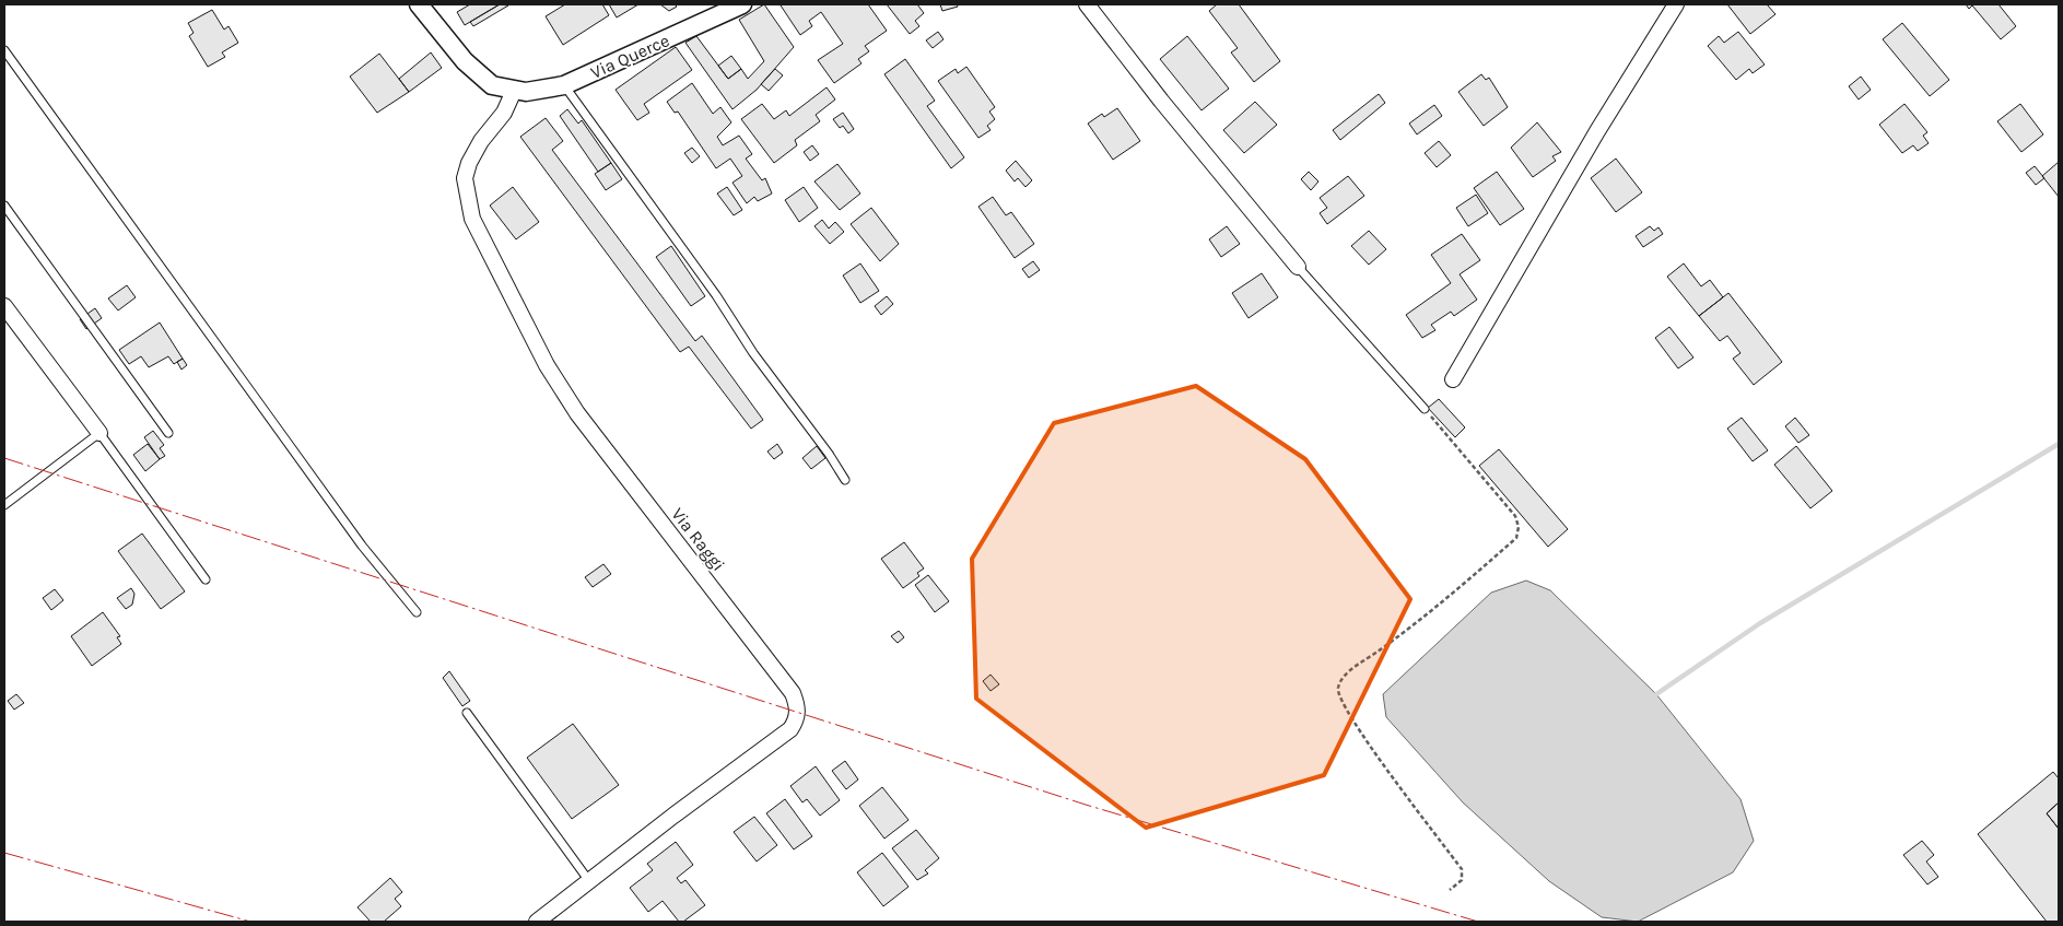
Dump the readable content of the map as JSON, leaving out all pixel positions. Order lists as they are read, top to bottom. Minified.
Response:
{"streets":{"street":["Via Querce","Via Raggi"]},"crossings":[["Via Querce","Via Raggi"]]}
